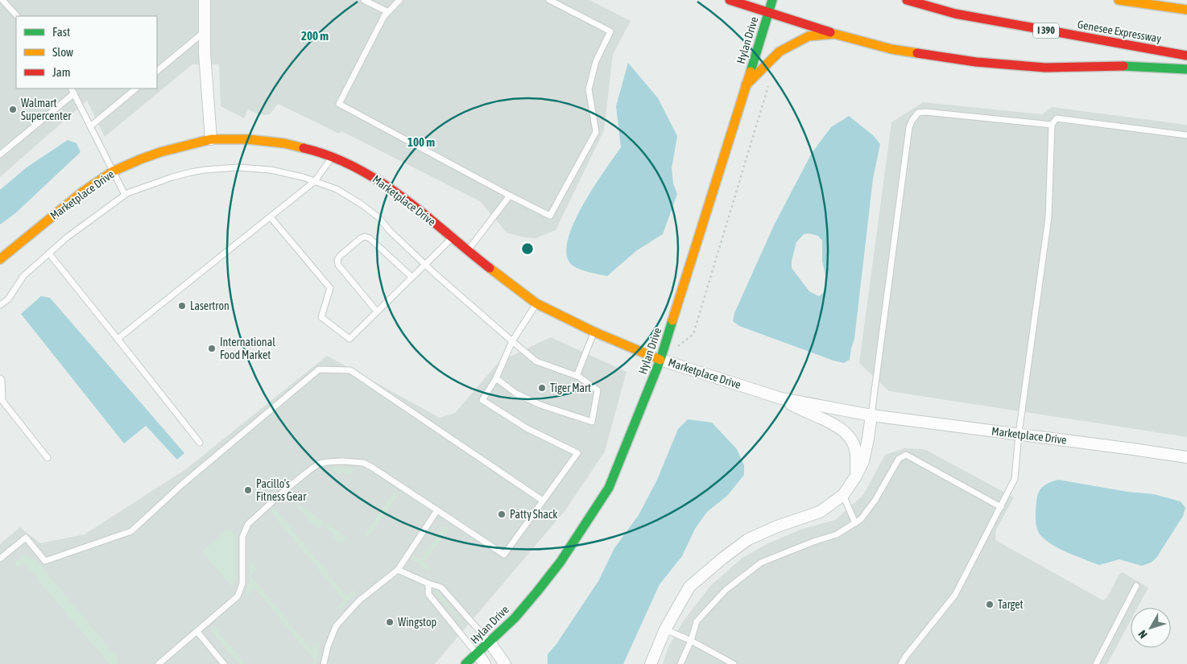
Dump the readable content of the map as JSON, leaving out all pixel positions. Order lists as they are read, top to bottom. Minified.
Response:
{"streets":{"main road":["I 390","Genesee Expressway","Hylan Drive","Marketplace Drive"]},"crossings":[["Hylan Drive","Marketplace Drive"]],"places":["Walmart Supercenter","Lasertron","International Food Market","Tiger Mart","Pacillo's Fitness Gear","Patty Shack","Target","Wingstop"],"legend":["Fast","Slow","Jam"],"north":"bottom left","rings":["200 m","100 m"]}
